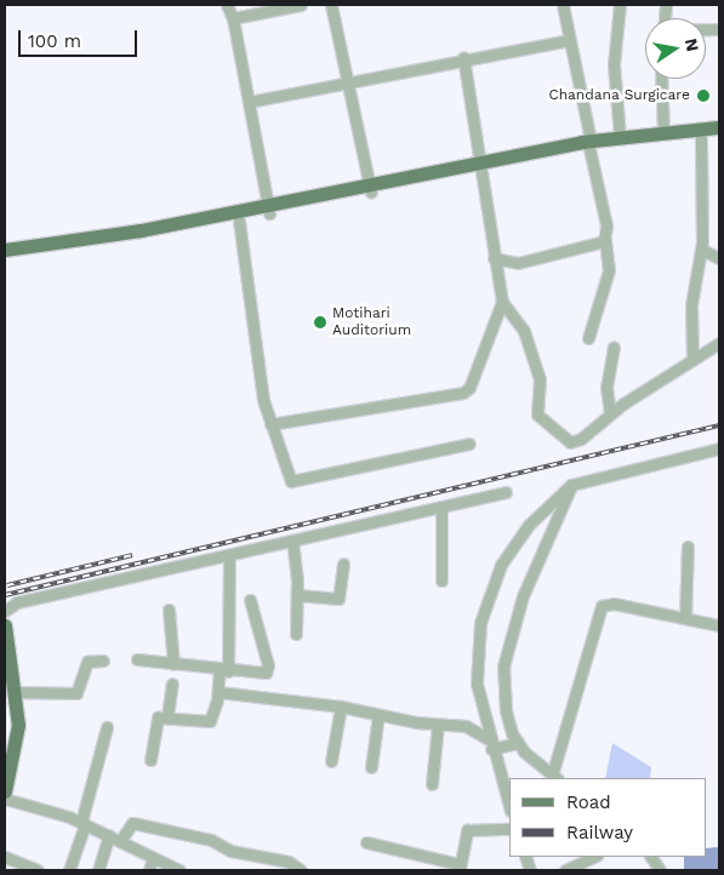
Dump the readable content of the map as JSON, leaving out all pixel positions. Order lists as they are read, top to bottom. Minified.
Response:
{"places":["Chandana Surgicare","Motihari Auditorium"],"legend":["Road","Railway"],"scale_bar":"100 m","north":"right"}
